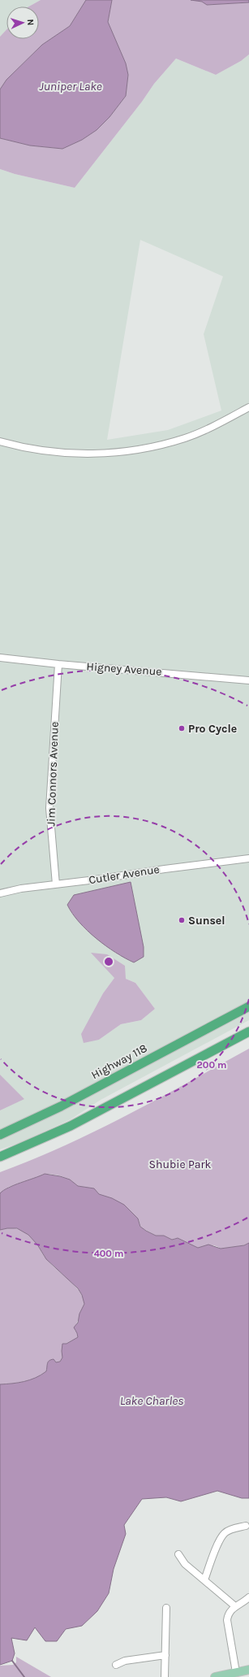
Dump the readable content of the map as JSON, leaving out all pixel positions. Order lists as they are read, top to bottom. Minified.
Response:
{"streets":{"highway":["Highway 118"],"street":["Higney Avenue","Jim Connors Avenue","Cutler Avenue"]},"crossings":[["Higney Avenue","Jim Connors Avenue"],["Jim Connors Avenue","Cutler Avenue"]],"water":["Juniper Lake","Lake Charles"],"parks":["Shubie Park"],"places":["Pro Cycle","Sunsel"],"north":"right","rings":["200 m","400 m"]}
